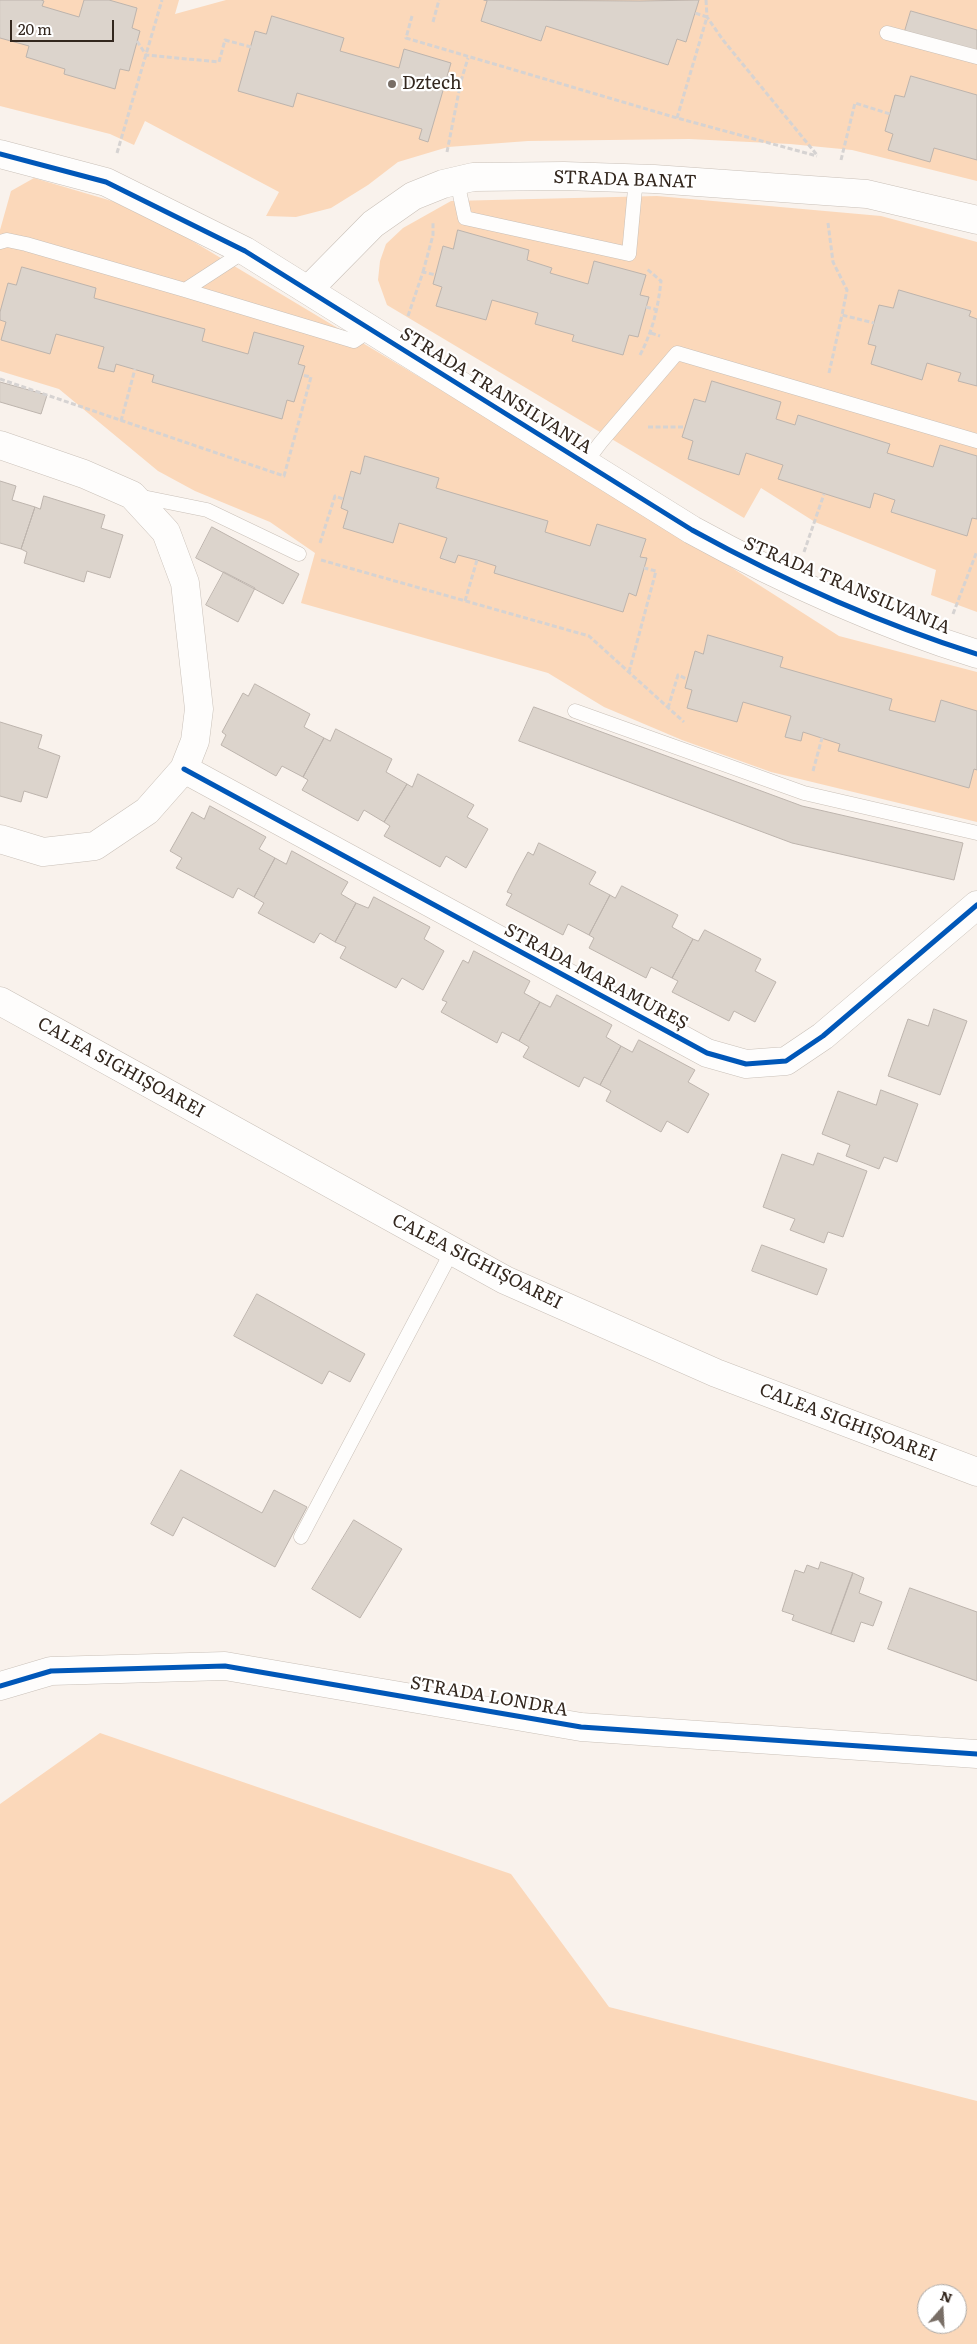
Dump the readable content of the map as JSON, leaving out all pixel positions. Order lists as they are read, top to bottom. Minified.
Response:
{"streets":{"street":["STRADA BANAT","STRADA TRANSILVANIA","STRADA MARAMUREȘ","CALEA SIGHIȘOAREI","STRADA LONDRA"]},"crossings":[["STRADA BANAT","STRADA TRANSILVANIA"]],"places":["Dztech"],"scale_bar":"20 m","north":"top"}
